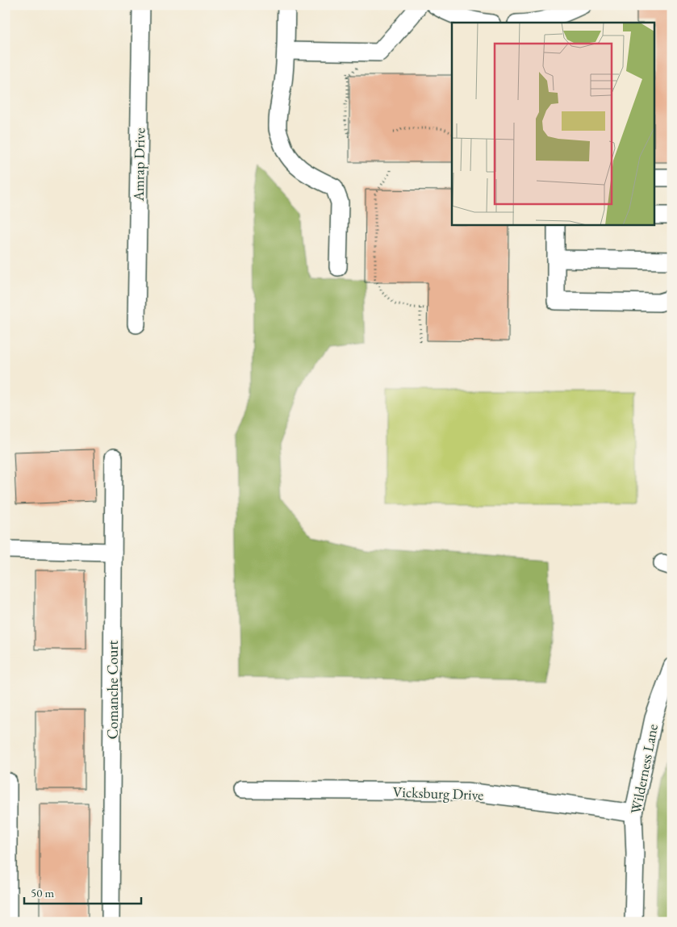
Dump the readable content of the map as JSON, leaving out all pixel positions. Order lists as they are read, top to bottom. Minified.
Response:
{"streets":{"street":["Amrap Drive","Comanche Court","Wilderness Lane","Vicksburg Drive"]},"crossings":[["Wilderness Lane","Vicksburg Drive"]],"scale_bar":"50 m"}
